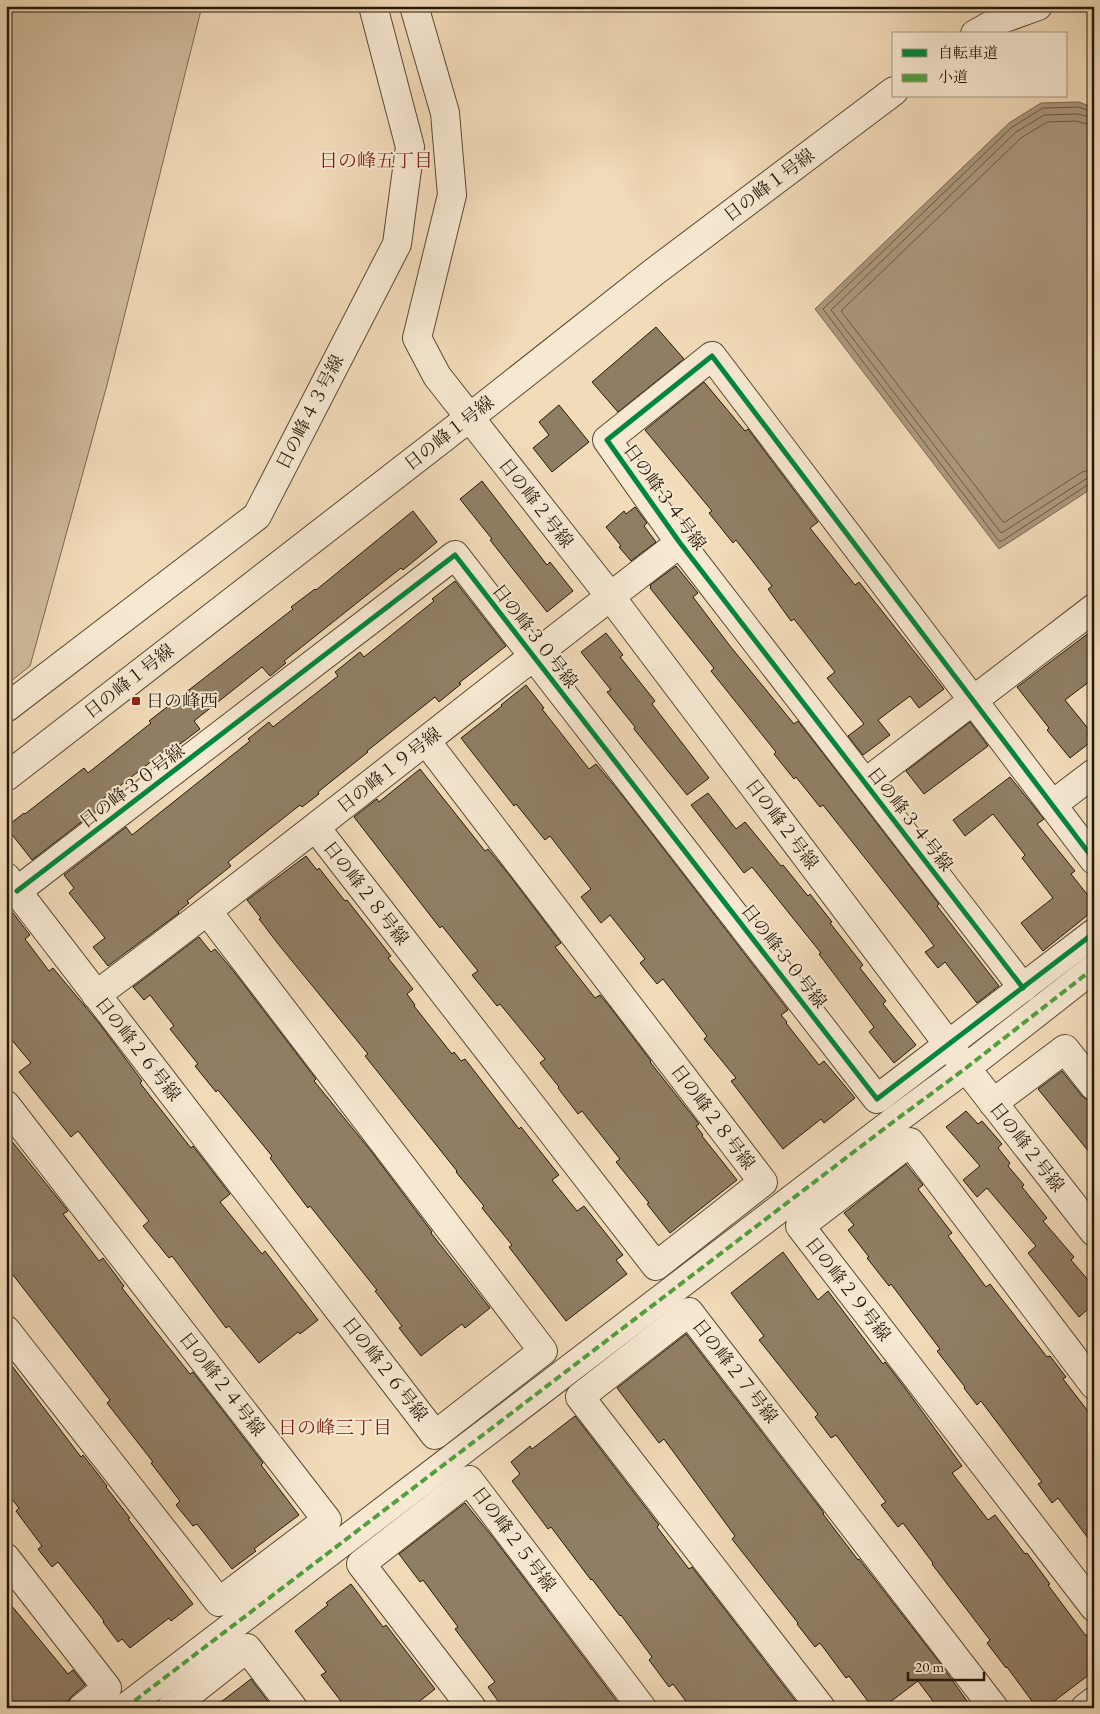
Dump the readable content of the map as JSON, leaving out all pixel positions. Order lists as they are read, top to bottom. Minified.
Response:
{"streets":{"street":["日の峰１号線","日の峰４３号線","日の峰３４号線","日の峰２号線","日の峰３０号線","日の峰１９号線","日の峰２８号線","日の峰２６号線","日の峰２９号線","日の峰２７号線","日の峰２４号線","日の峰２５号線"]},"crossings":[["日の峰１号線","日の峰２号線"],["日の峰３４号線","日の峰１９号線"],["日の峰２号線","日の峰３０号線"],["日の峰２号線","日の峰１９号線"],["日の峰３０号線","日の峰１９号線"],["日の峰３０号線","日の峰２６号線"],["日の峰１９号線","日の峰２８号線"],["日の峰１９号線","日の峰２６号線"]],"districts":["日の峰五丁目","日の峰三丁目"],"places":{"transit":["日の峰西"]},"legend":["自転車道","小道"],"scale_bar":"20 m"}
